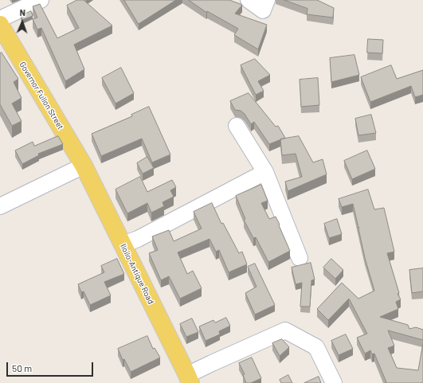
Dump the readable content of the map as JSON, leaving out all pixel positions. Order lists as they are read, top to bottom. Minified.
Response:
{"streets":{"main road":["Governor Fullon Street","Iloilo-Antique Road"]},"crossings":[["Governor Fullon Street","Iloilo-Antique Road"]],"scale_bar":"50 m","north":"top"}
